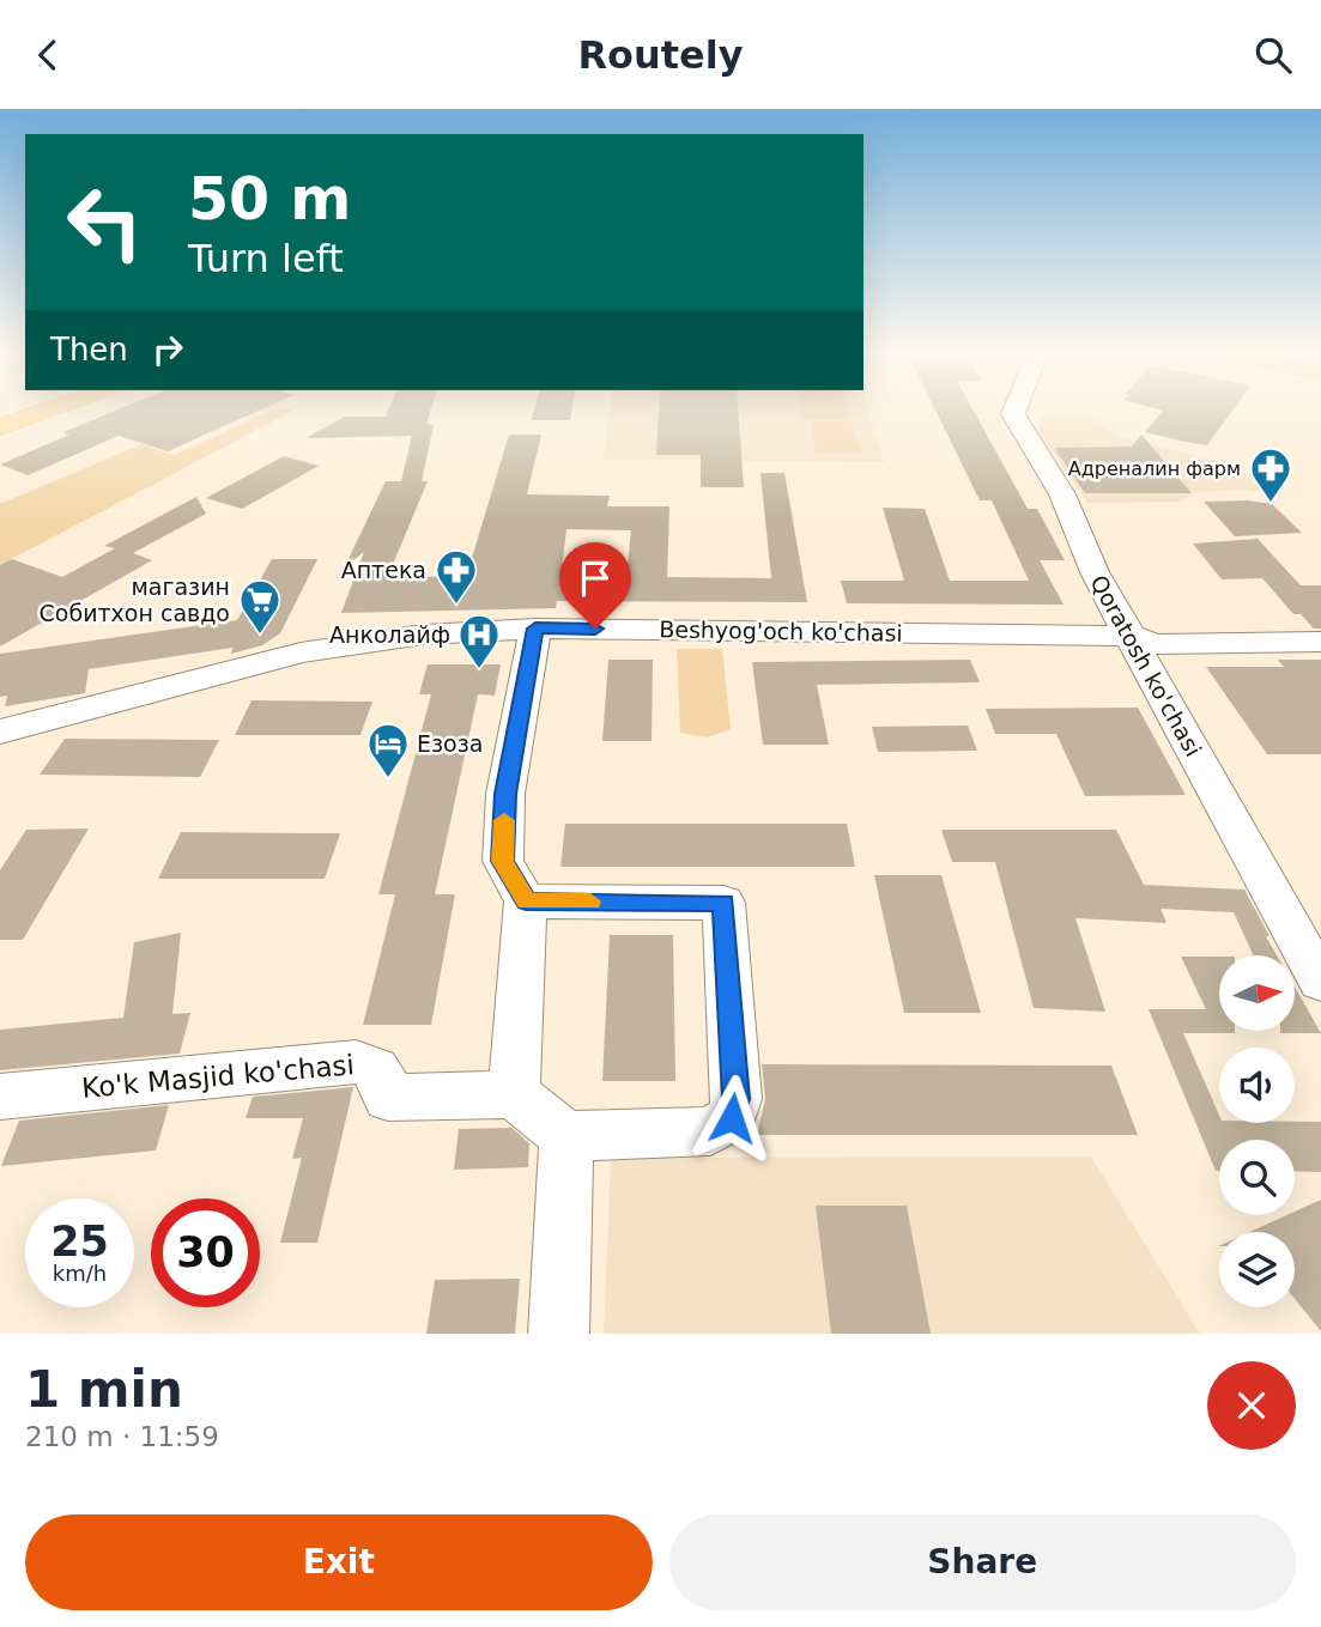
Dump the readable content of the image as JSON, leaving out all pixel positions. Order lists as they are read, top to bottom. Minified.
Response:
{"streets":{"street":["Beshyog'och ko'chasi","Qoratosh ko'chasi","Ko'k Masjid ko'chasi"]},"crossings":[["Beshyog'och ko'chasi","Qoratosh ko'chasi"]],"places":{"pharmacy":["Адреналин фарм","Аптека"],"supermarket":["магазин Собитхон савдо"],"hospital":["Анколайф"],"hotel":["Езоза"]},"north":"right","page":{"header":"Routely","turn":["50 m","Turn left"],"then":"Then","speed":"25 km/h","limit":"30","heading":["1 min","210 m · 11:59"],"buttons":["Exit","Share"]}}
